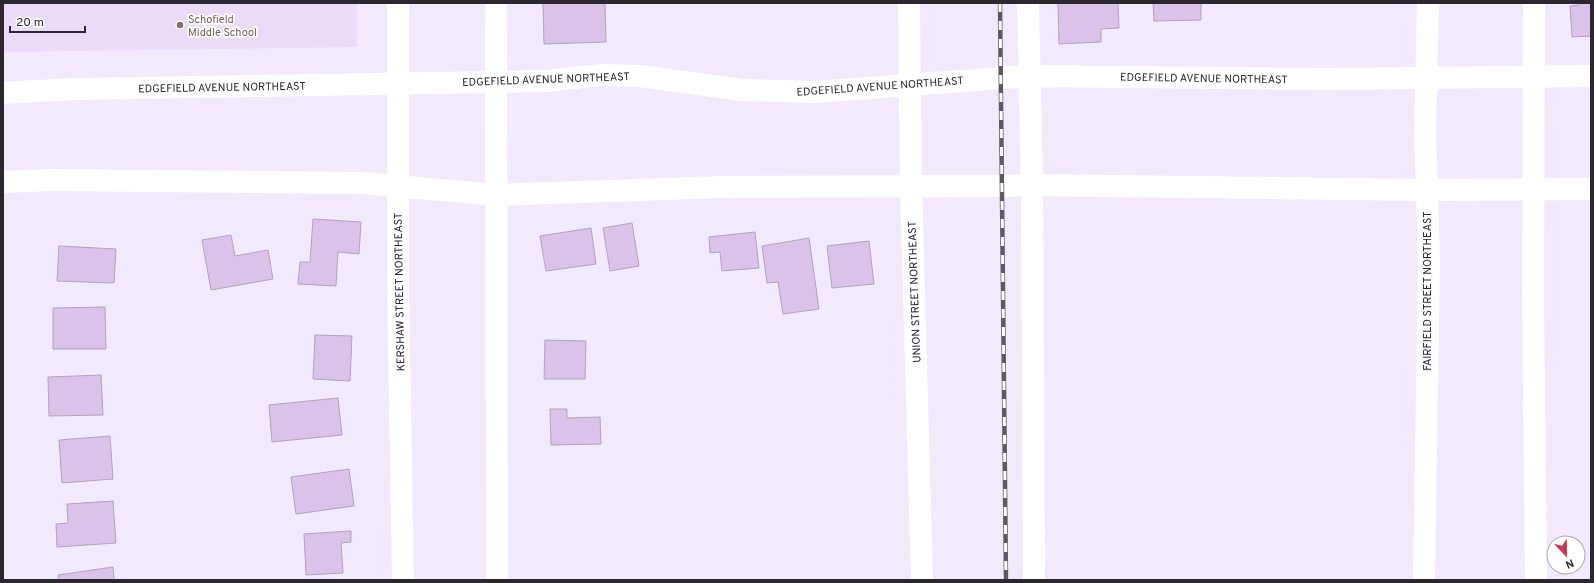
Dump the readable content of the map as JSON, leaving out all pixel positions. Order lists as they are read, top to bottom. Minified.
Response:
{"streets":{"street":["EDGEFIELD AVENUE NORTHEAST","FAIRFIELD STREET NORTHEAST","KERSHAW STREET NORTHEAST","UNION STREET NORTHEAST"]},"crossings":[["EDGEFIELD AVENUE NORTHEAST","FAIRFIELD STREET NORTHEAST"],["EDGEFIELD AVENUE NORTHEAST","KERSHAW STREET NORTHEAST"],["EDGEFIELD AVENUE NORTHEAST","UNION STREET NORTHEAST"]],"places":["Schofield Middle School"],"scale_bar":"20 m","north":"bottom"}
